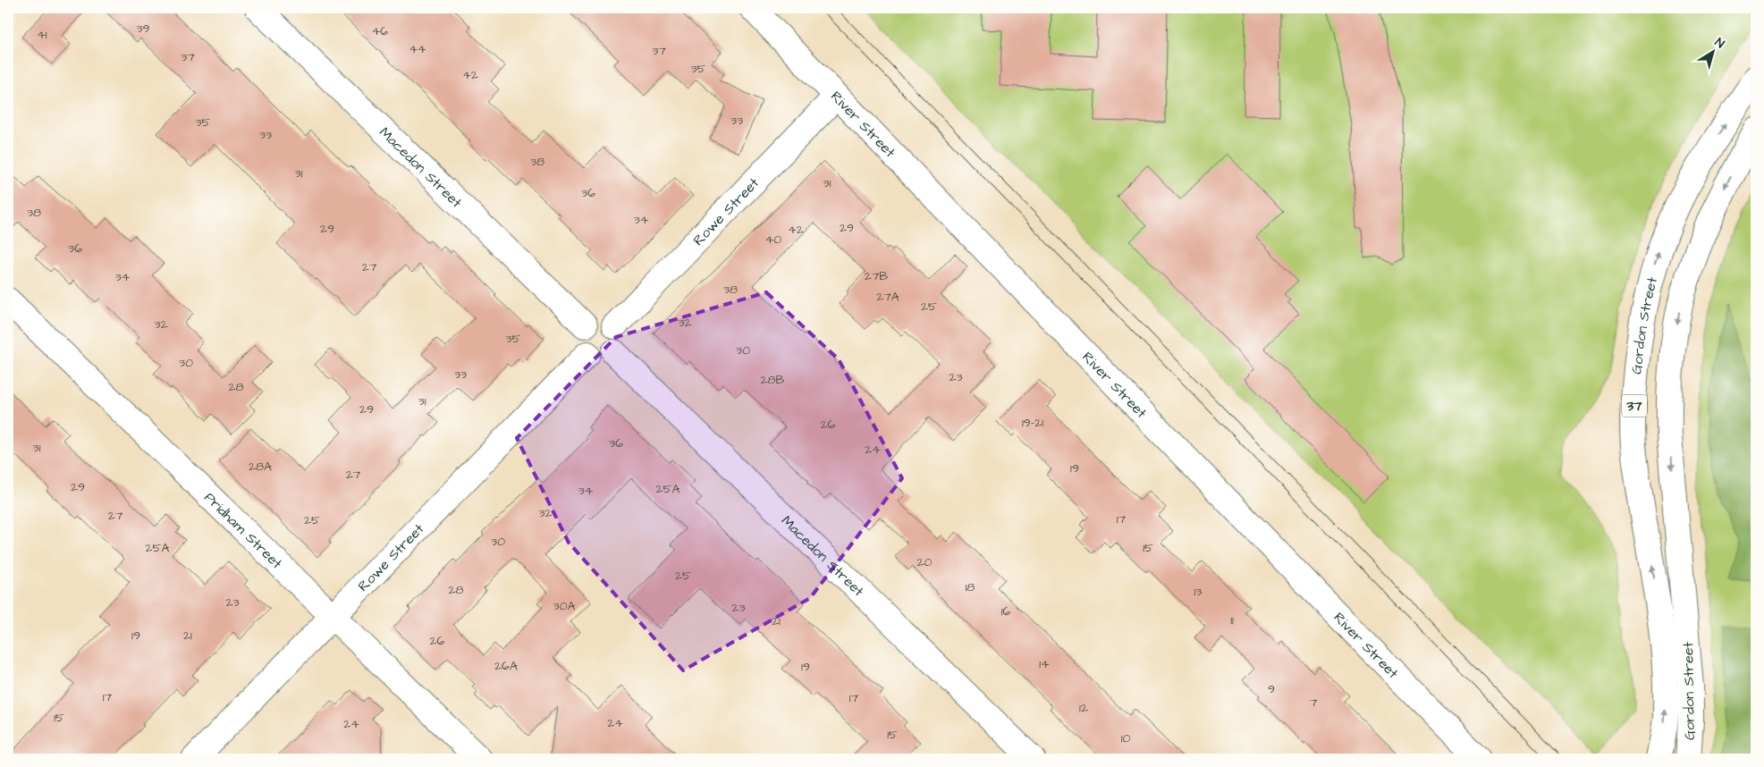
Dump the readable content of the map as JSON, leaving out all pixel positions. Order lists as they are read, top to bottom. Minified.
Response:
{"streets":{"street":["River Street","Macedon Street","Rowe Street","Gordon Street","37","Pridham Street"]},"crossings":[["River Street","Rowe Street"],["Macedon Street","Rowe Street"],["Rowe Street","Pridham Street"]],"house_numbers":["39","46","41","44","37","37","35","42","33","35","33","38","31","31","36","38","34","29","29","42","40","36","27","27B","34","38","27A","25","32","32","35","30","30","33","23","28B","28","31","29","19-21","26","36","31","24","28A","19","27","29","25A","34","32","27","17","25","30","25A","15","20","25","18","28","13","23","30A","23","16","11","21","19","21","26","14","26A","19","9","17","17","7","12","15","24","24","15","10"],"north":"top right"}
